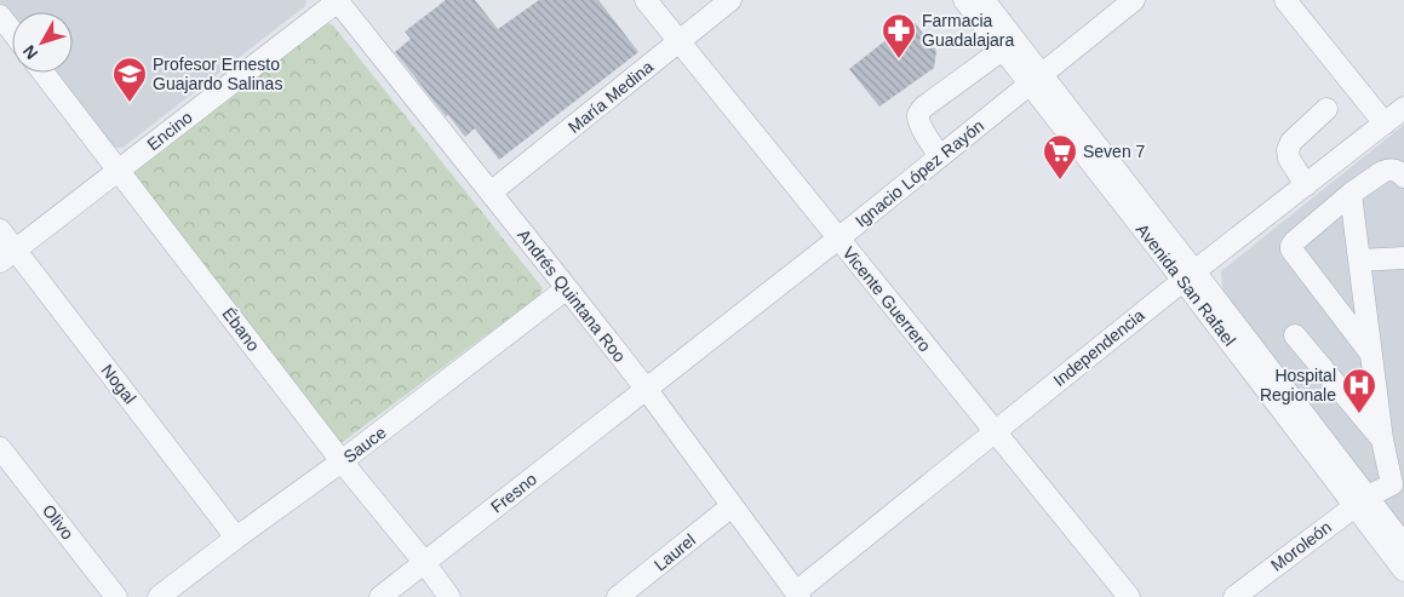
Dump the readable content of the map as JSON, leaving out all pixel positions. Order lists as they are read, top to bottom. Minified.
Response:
{"streets":{"street":["María Medina","Encino","Ignacio López Rayón","Avenida San Rafael","Andrés Quintana Roo","Vicente Guerrero","Ébano","Independencia","Nogal","Sauce","Fresno","Olivo","Moroleón","Laurel"]},"crossings":[["María Medina","Andrés Quintana Roo"],["María Medina","Vicente Guerrero"],["Encino","Andrés Quintana Roo"],["Encino","Ébano"],["Encino","Nogal"],["Ignacio López Rayón","Avenida San Rafael"],["Ignacio López Rayón","Andrés Quintana Roo"],["Ignacio López Rayón","Vicente Guerrero"],["Ignacio López Rayón","Fresno"],["Avenida San Rafael","Independencia"],["Avenida San Rafael","Moroleón"],["Andrés Quintana Roo","Independencia"],["Andrés Quintana Roo","Sauce"],["Andrés Quintana Roo","Fresno"],["Andrés Quintana Roo","Laurel"],["Vicente Guerrero","Independencia"],["Ébano","Sauce"],["Ébano","Fresno"],["Nogal","Sauce"]],"places":{"pharmacy":["Farmacia Guadalajara"],"school or university":["Profesor Ernesto Guajardo Salinas"],"supermarket":["Seven 7"],"hospital":["Hospital Regionale"]},"north":"bottom left"}
